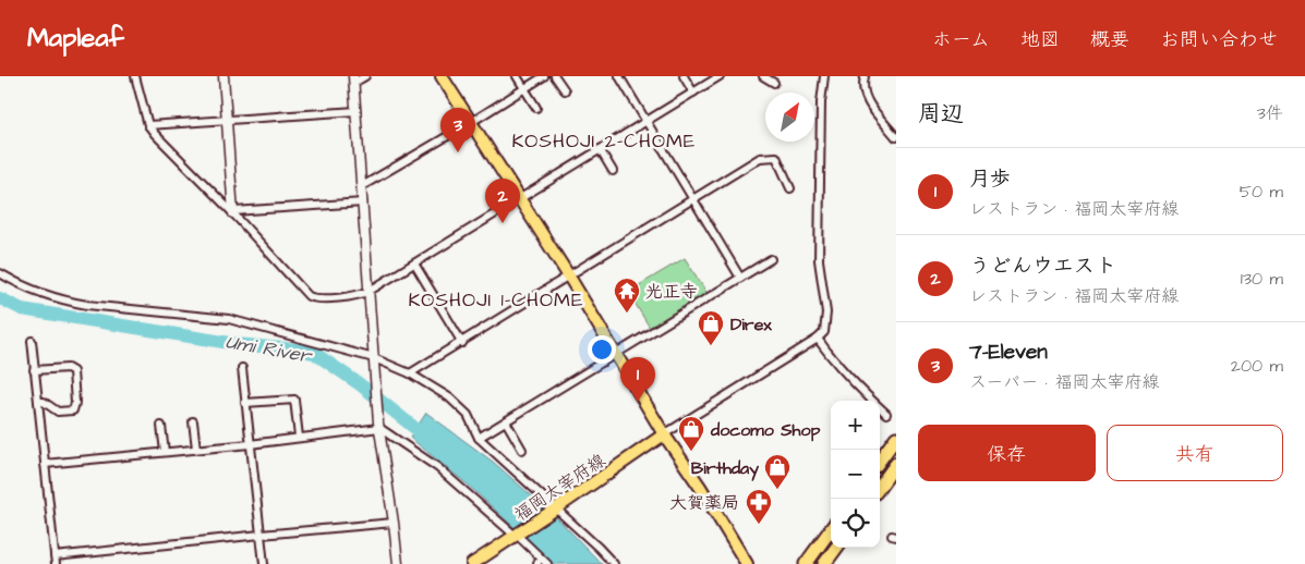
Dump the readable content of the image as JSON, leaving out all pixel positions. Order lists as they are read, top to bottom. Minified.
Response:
{"streets":{"main road":["福岡太宰府線"]},"districts":["KOSHOJI 2-CHOME","KOSHOJI 1-CHOME"],"water":["Umi River"],"places":{"temple":["光正寺"],"shop":["Direx","docomo Shop","Birthday"],"pharmacy":["大賀薬局"]},"north":"top right","page":{"header":"Mapleaf","nav":["ホーム","地図","概要","お問い合わせ"],"heading":["周辺","3件"],"pins":["3","2","1"],"list":[{"mark":"1","name":"月歩","note":"レストラン · 福岡太宰府線","value":"50 m"},{"mark":"2","name":"うどんウエスト","note":"レストラン · 福岡太宰府線","value":"130 m"},{"mark":"3","name":"7-Eleven","note":"スーパー · 福岡太宰府線","value":"200 m"}],"map_buttons":["+","−"],"buttons":["保存","共有"]}}
